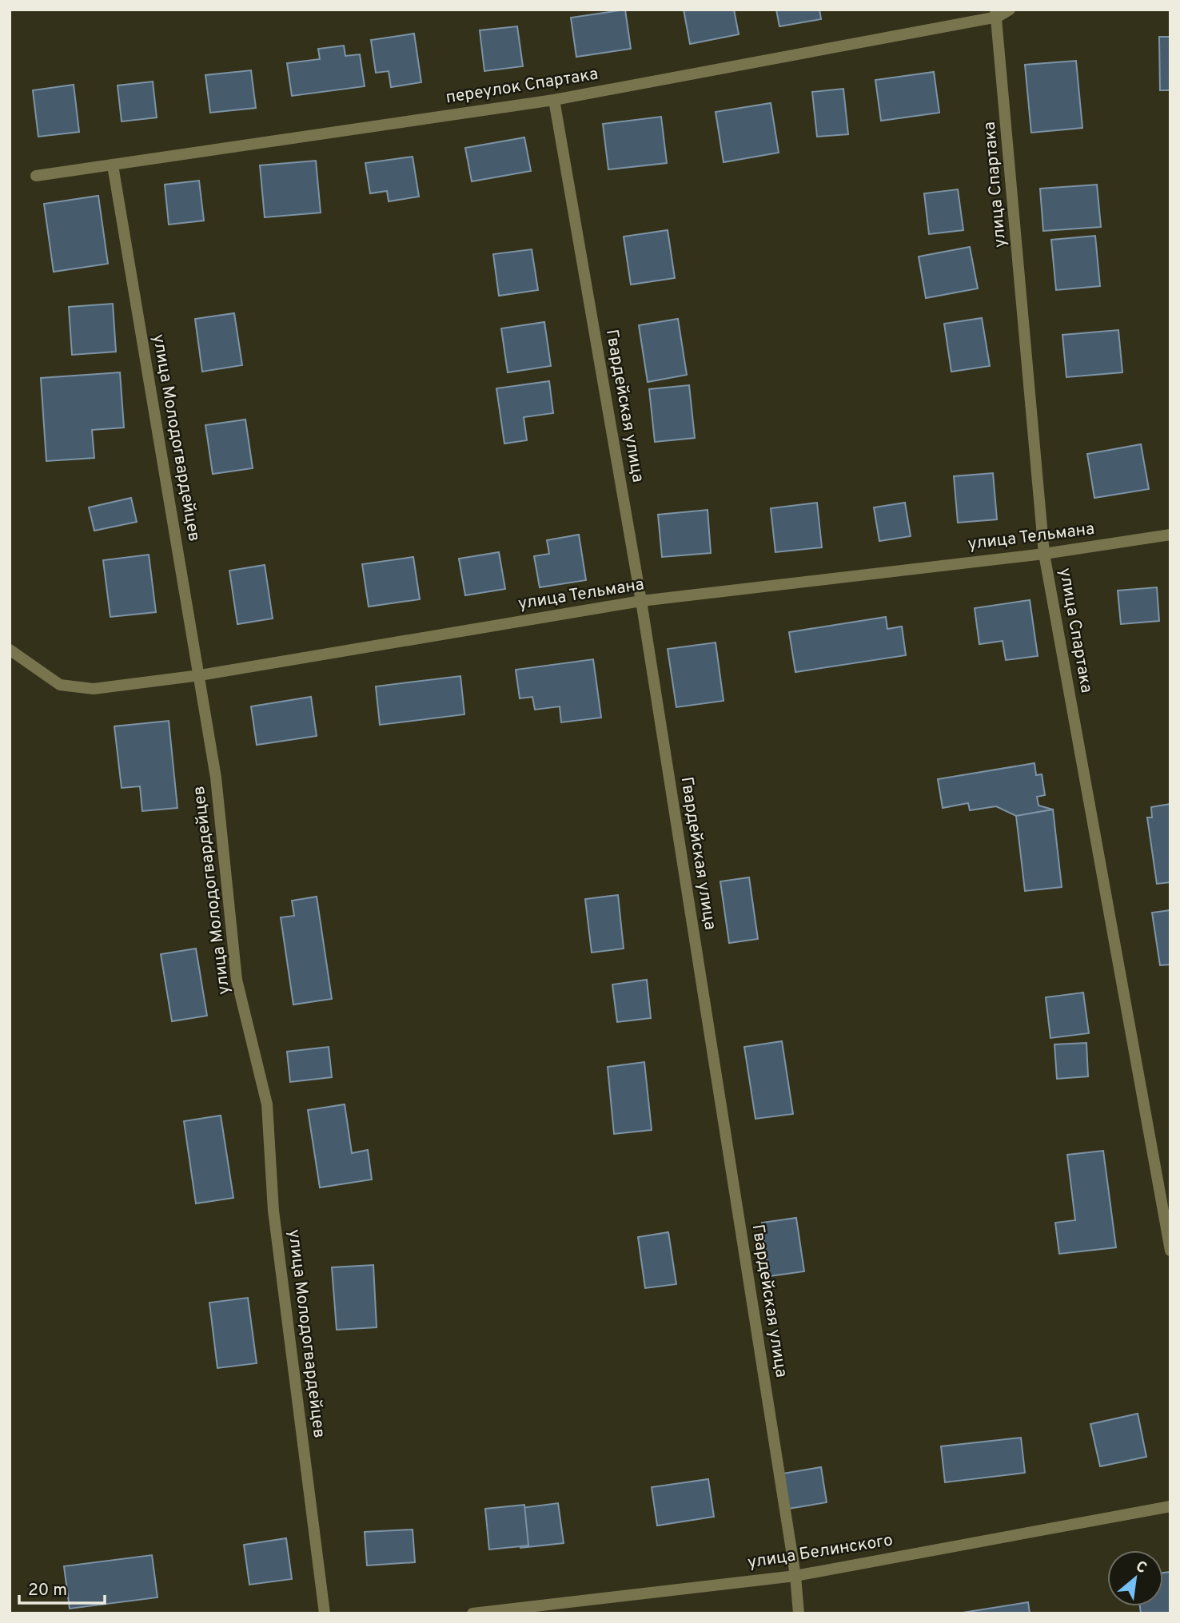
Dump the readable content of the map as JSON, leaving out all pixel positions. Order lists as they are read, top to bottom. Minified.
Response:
{"streets":{"street":["переулок Спартака","улица Спартака","Гвардейская улица","улица Молодогвардейцев","улица Тельмана","улица Белинского"]},"crossings":[["переулок Спартака","улица Спартака"],["переулок Спартака","Гвардейская улица"],["переулок Спартака","улица Молодогвардейцев"],["улица Спартака","улица Тельмана"],["Гвардейская улица","улица Тельмана"],["Гвардейская улица","улица Белинского"],["улица Молодогвардейцев","улица Тельмана"]],"scale_bar":"20 m","north":"top right"}
